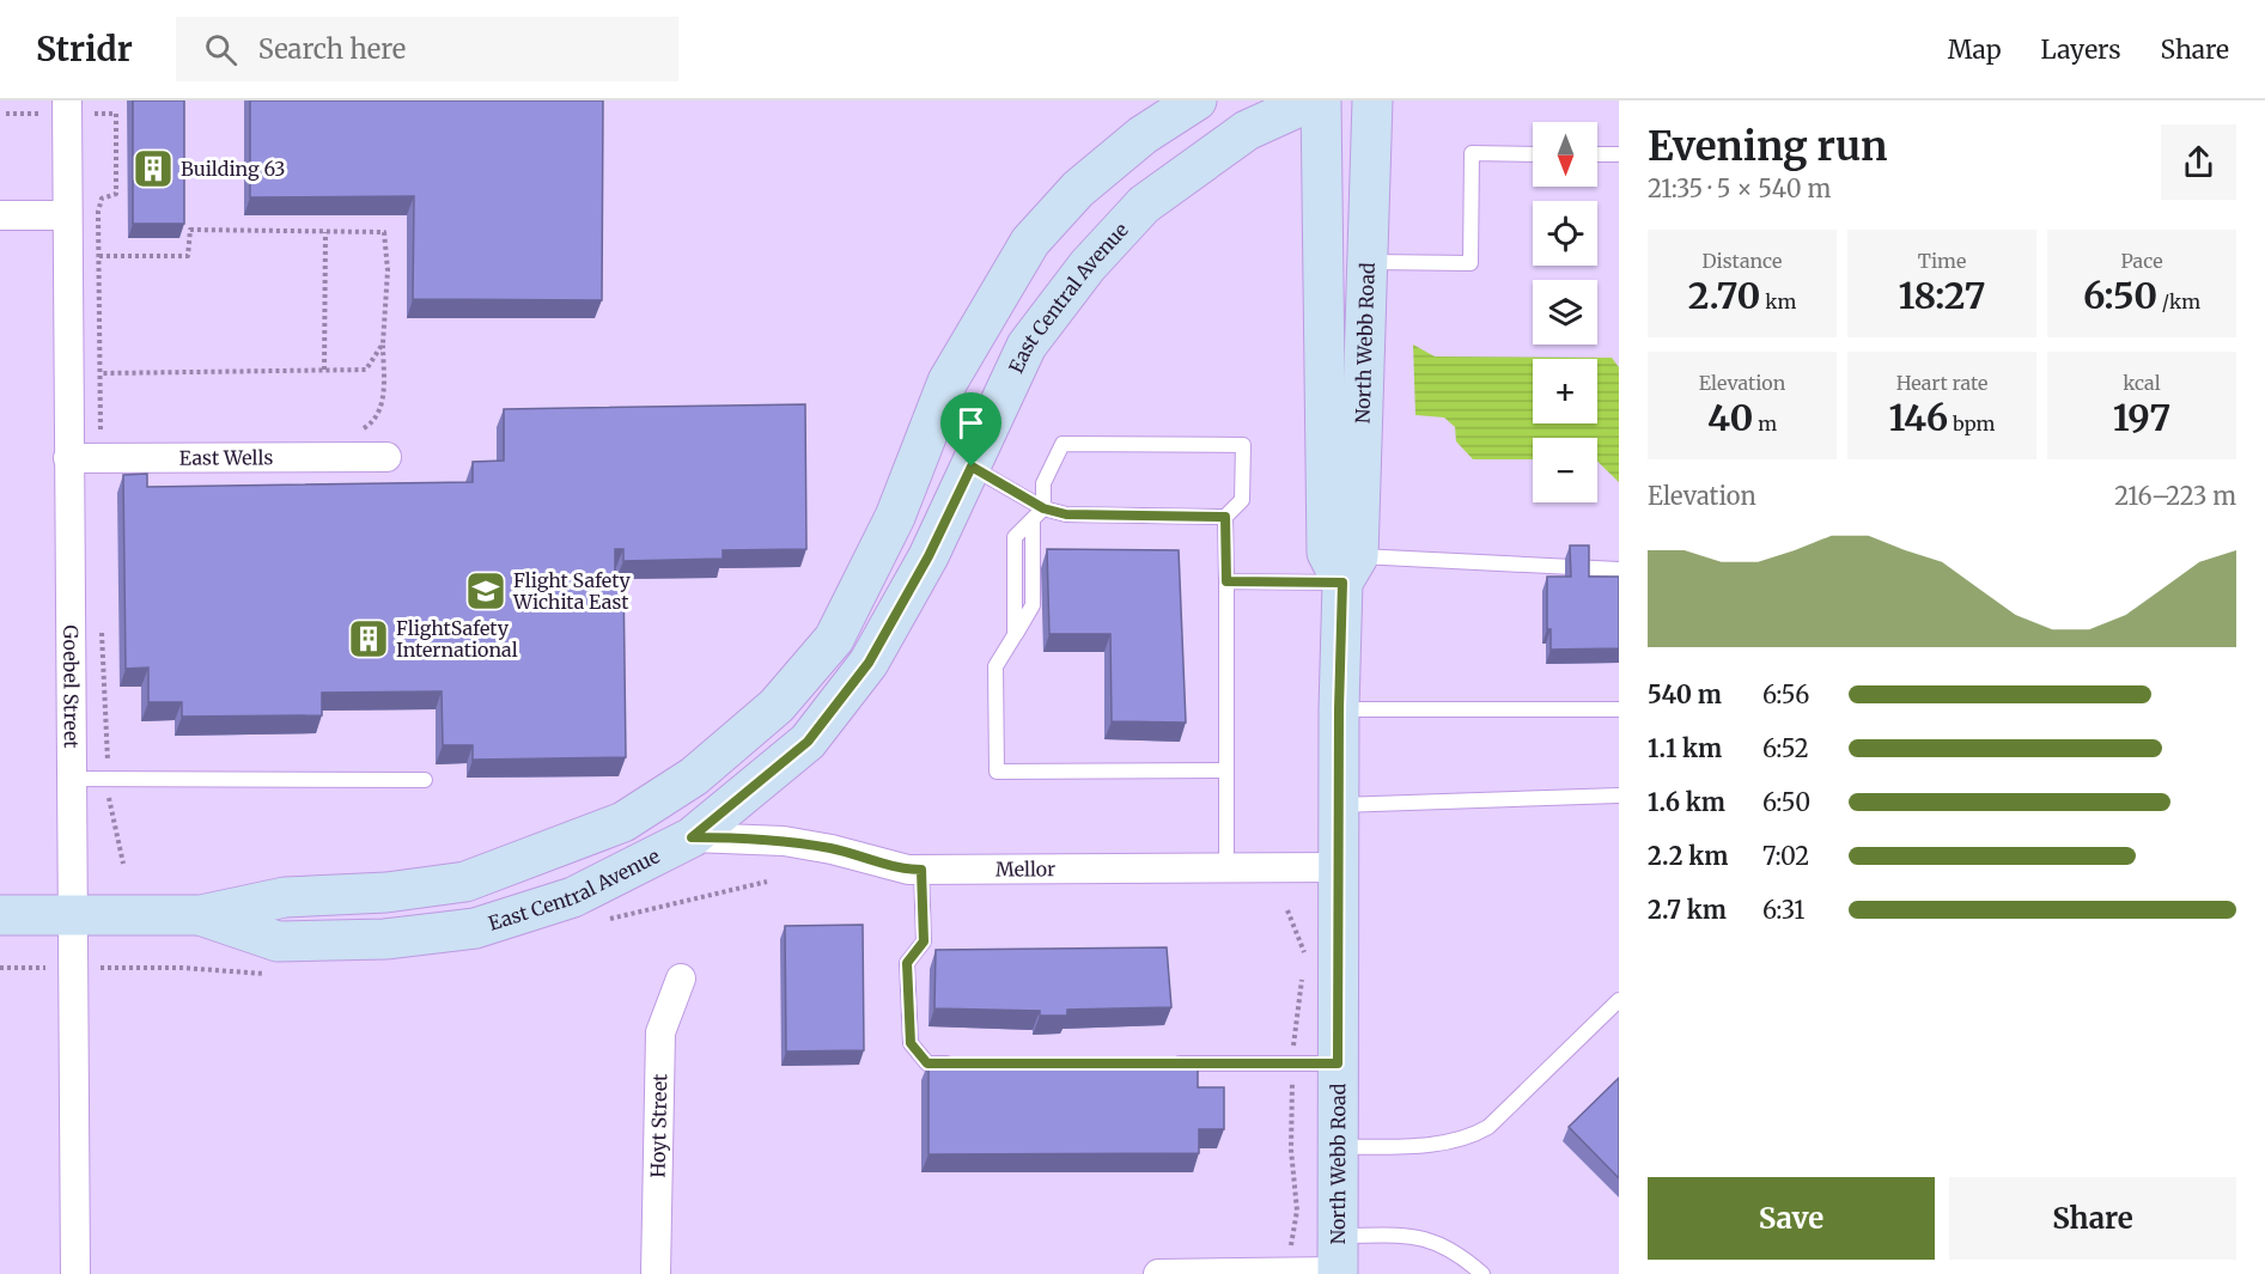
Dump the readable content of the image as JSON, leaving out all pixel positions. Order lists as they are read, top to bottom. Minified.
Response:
{"streets":{"main road":["East Central Avenue","North Webb Road"],"street":["East Wells","Goebel Street","Mellor","Hoyt Street"]},"crossings":[["East Central Avenue","Goebel Street"],["East Central Avenue","Mellor"],["North Webb Road","Mellor"],["East Wells","Goebel Street"]],"places":{"building":["Building 63","FlightSafety International"],"school or university":["Flight Safety Wichita East"]},"north":"bottom","page":{"header":"Stridr","search":"Search here","nav":["Map","Layers","Share"],"heading":["Evening run","21:35 · 5 × 540 m"],"map_buttons":["+","−"],"stats":[["Distance","2.70 km"],["Time","18:27"],["Pace","6:50 /km"],["Elevation","40 m"],["Heart rate","146 bpm"],["kcal","197"]],"chart":["Elevation","216–223 m"],"list":[{"name":"540 m","note":"6:56"},{"name":"1.1 km","note":"6:52"},{"name":"1.6 km","note":"6:50"},{"name":"2.2 km","note":"7:02"},{"name":"2.7 km","note":"6:31"}],"buttons":["Save","Share"]}}
